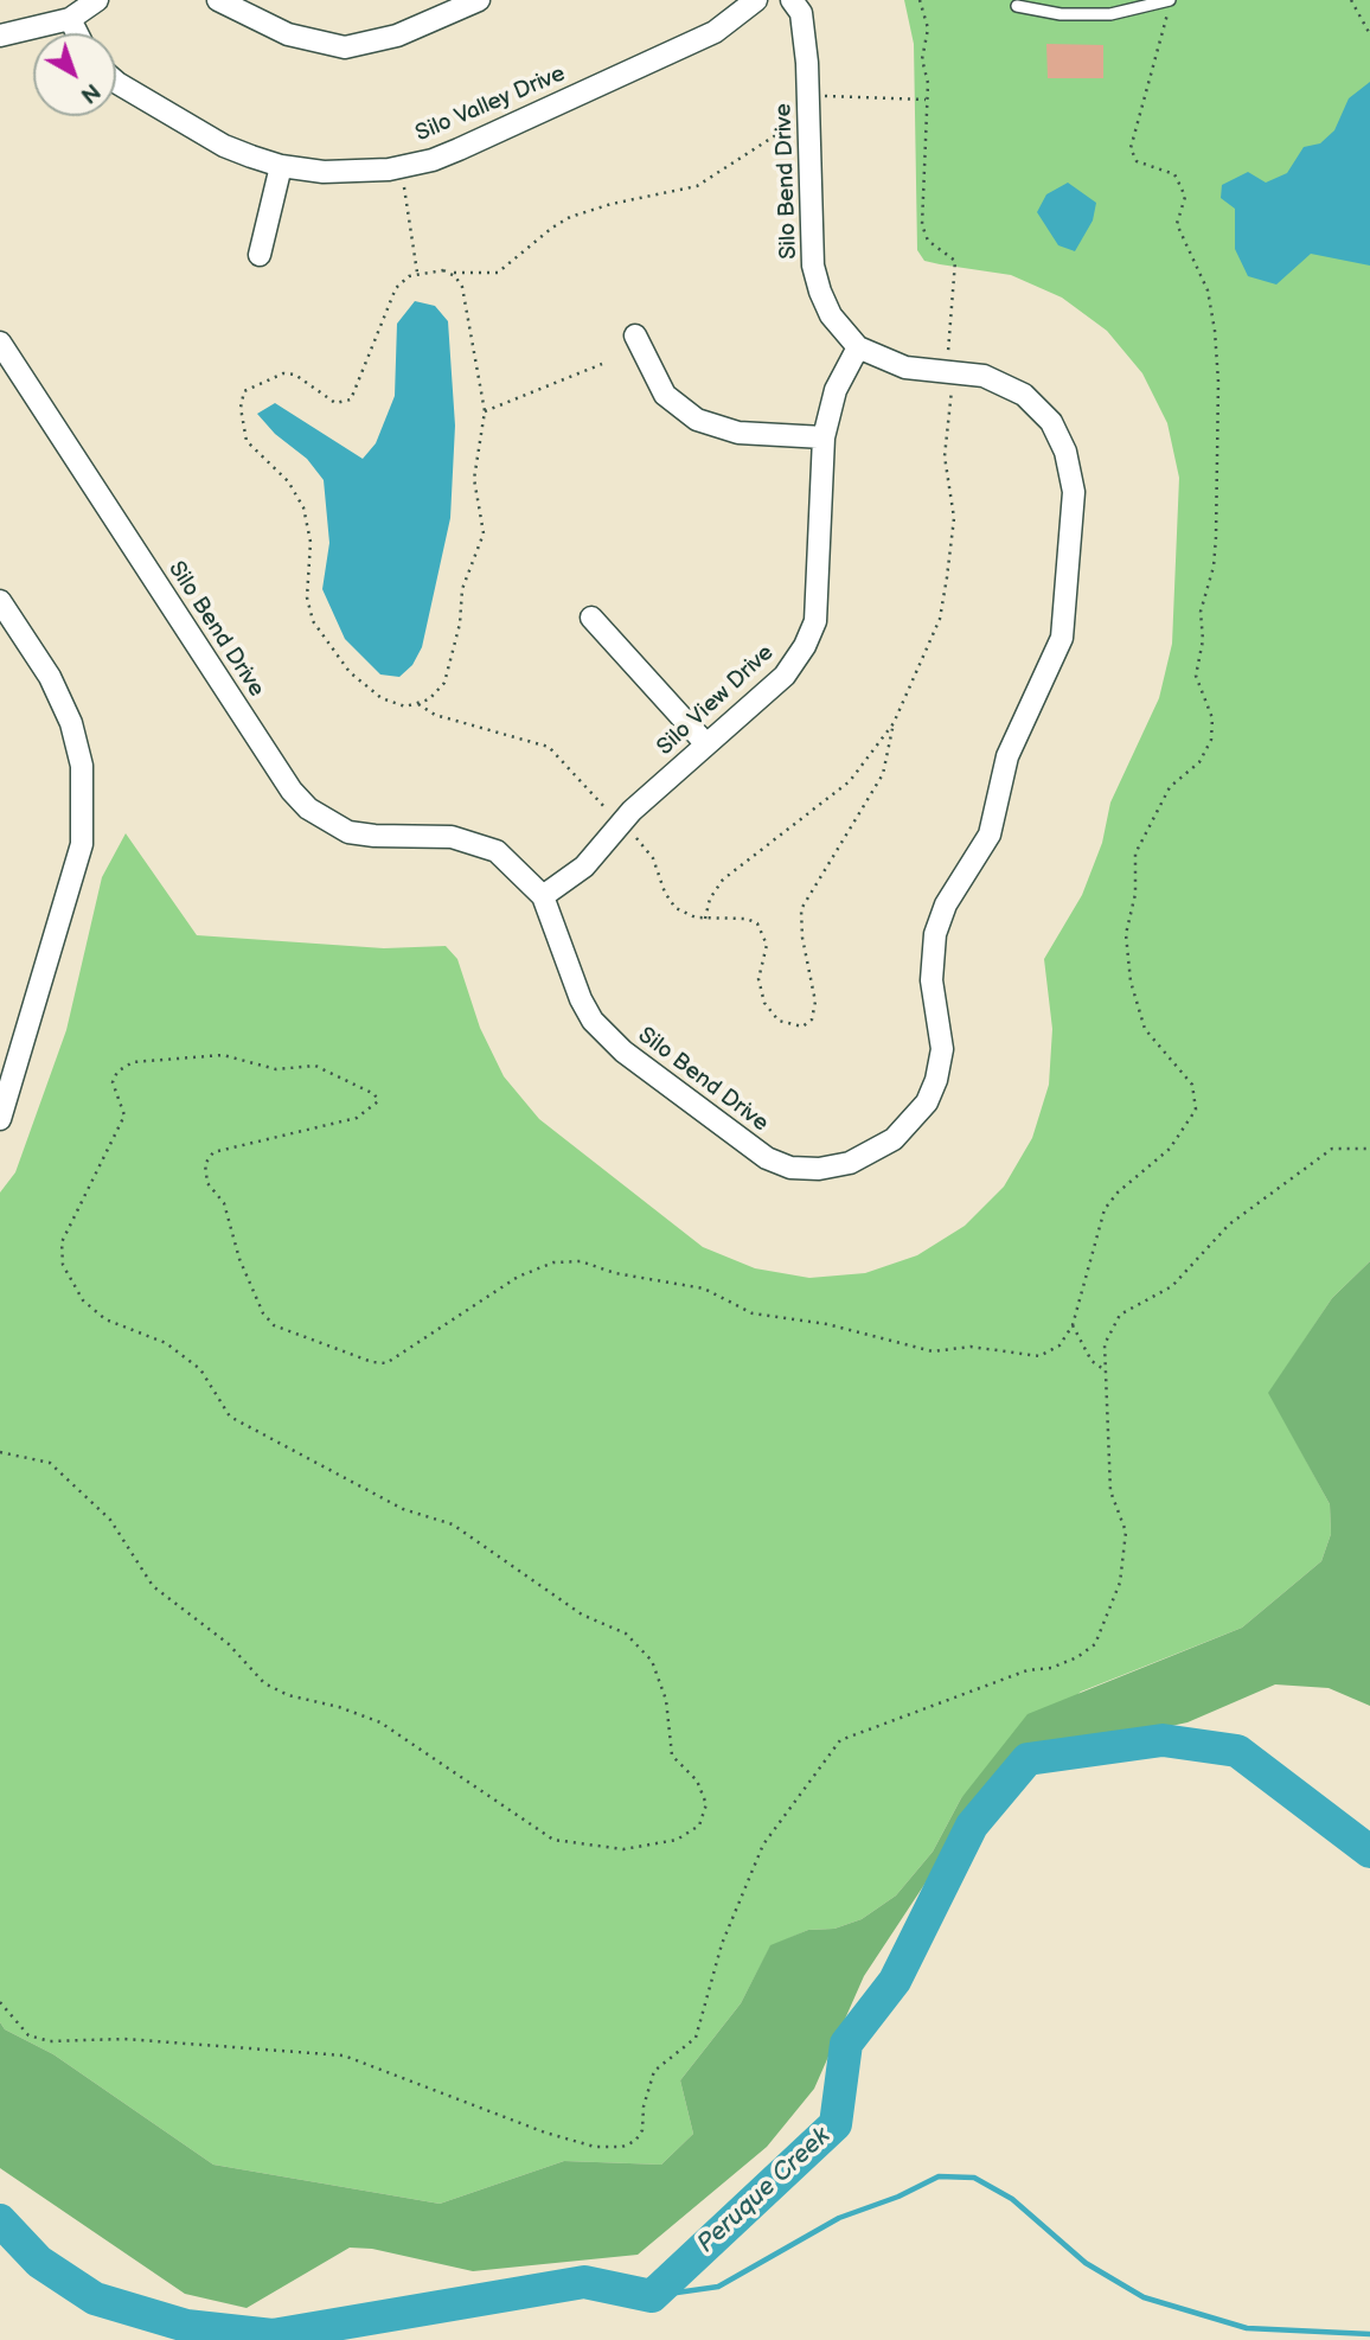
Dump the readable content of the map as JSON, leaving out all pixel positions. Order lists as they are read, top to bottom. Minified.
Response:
{"streets":{"street":["Silo Valley Drive","Silo Bend Drive","Silo View Drive"]},"crossings":[["Silo Bend Drive","Silo View Drive"]],"water":["Peruque Creek"],"north":"bottom right"}
